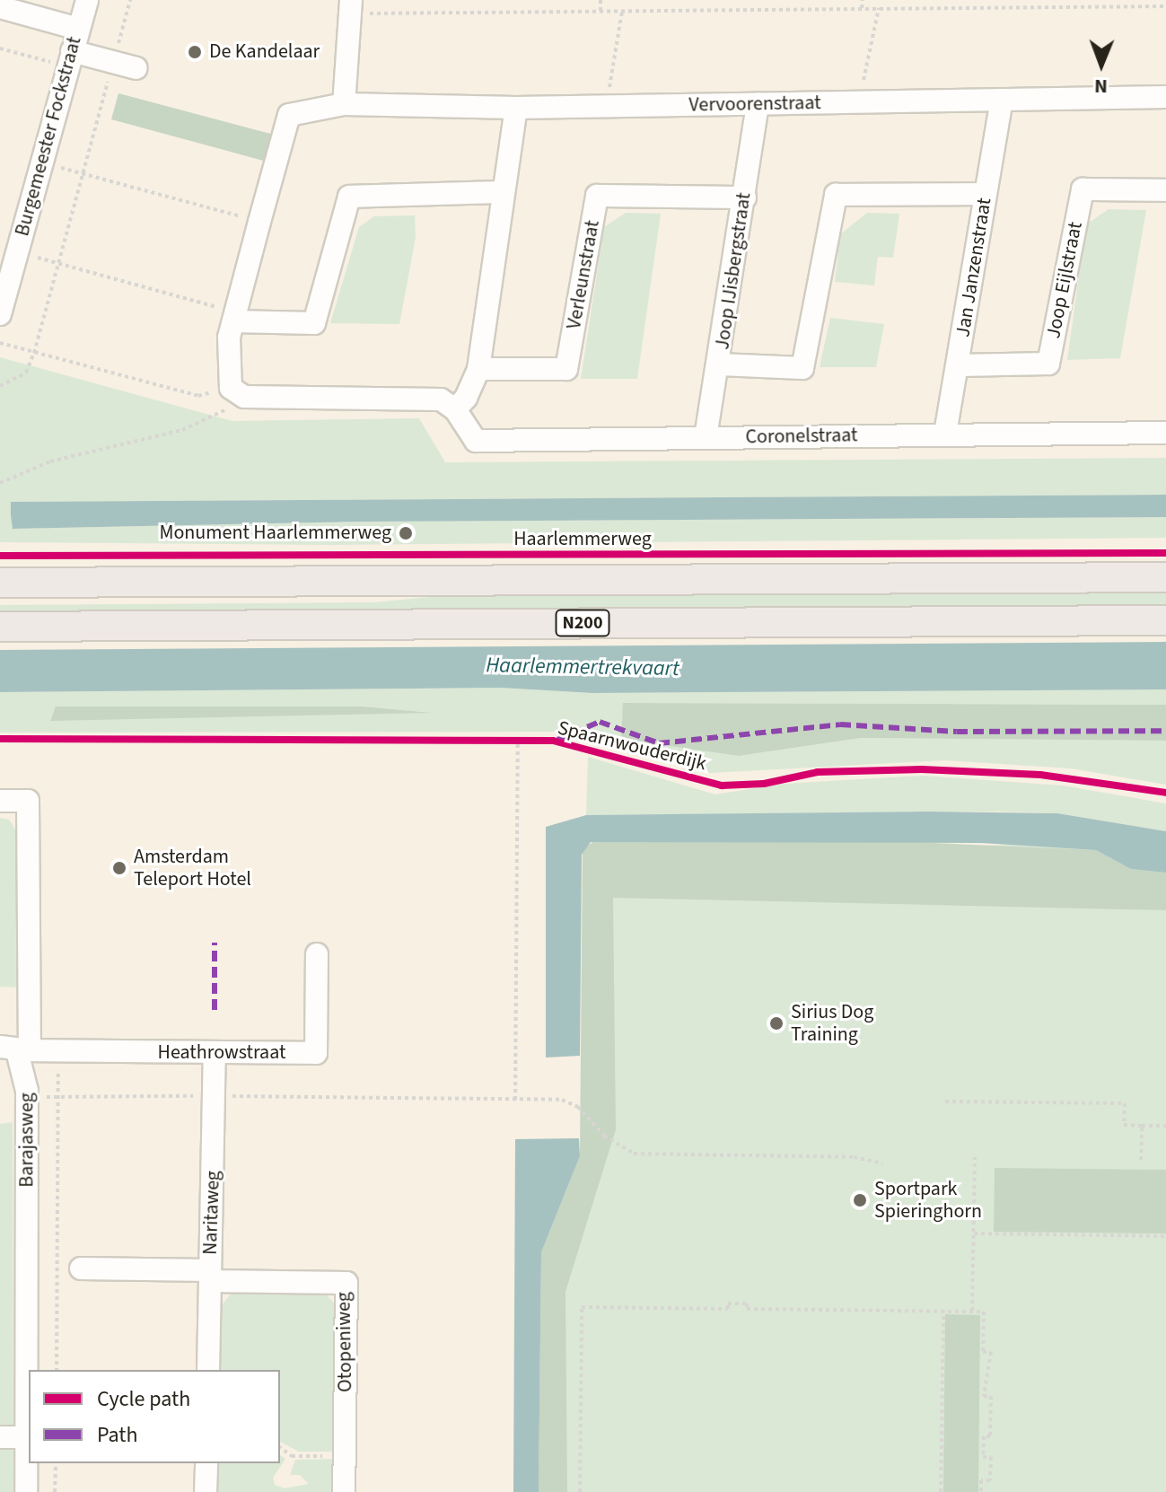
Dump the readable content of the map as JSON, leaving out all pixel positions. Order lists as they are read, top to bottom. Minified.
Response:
{"streets":{"main road":["Haarlemmerweg","N200"],"street":["Vervoorenstraat","Burgemeester Fockstraat","Jan Janzenstraat","Joop IJisbergstraat","Verleunstraat","Joop Eijlstraat","Coronelstraat","Heathrowstraat","Barajasweg","Naritaweg","Otopeniweg"],"cycle path":["Spaarnwouderdijk"]},"crossings":[["Vervoorenstraat","Jan Janzenstraat"],["Vervoorenstraat","Joop IJisbergstraat"],["Jan Janzenstraat","Joop Eijlstraat"],["Jan Janzenstraat","Coronelstraat"],["Joop IJisbergstraat","Verleunstraat"],["Joop IJisbergstraat","Coronelstraat"],["Heathrowstraat","Barajasweg"],["Heathrowstraat","Naritaweg"],["Naritaweg","Otopeniweg"]],"water":["Haarlemmertrekvaart"],"places":["De Kandelaar","Monument Haarlemmerweg","Amsterdam Teleport Hotel","Sirius Dog Training","Sportpark Spieringhorn"],"legend":["Cycle path","Path"],"north":"bottom"}
